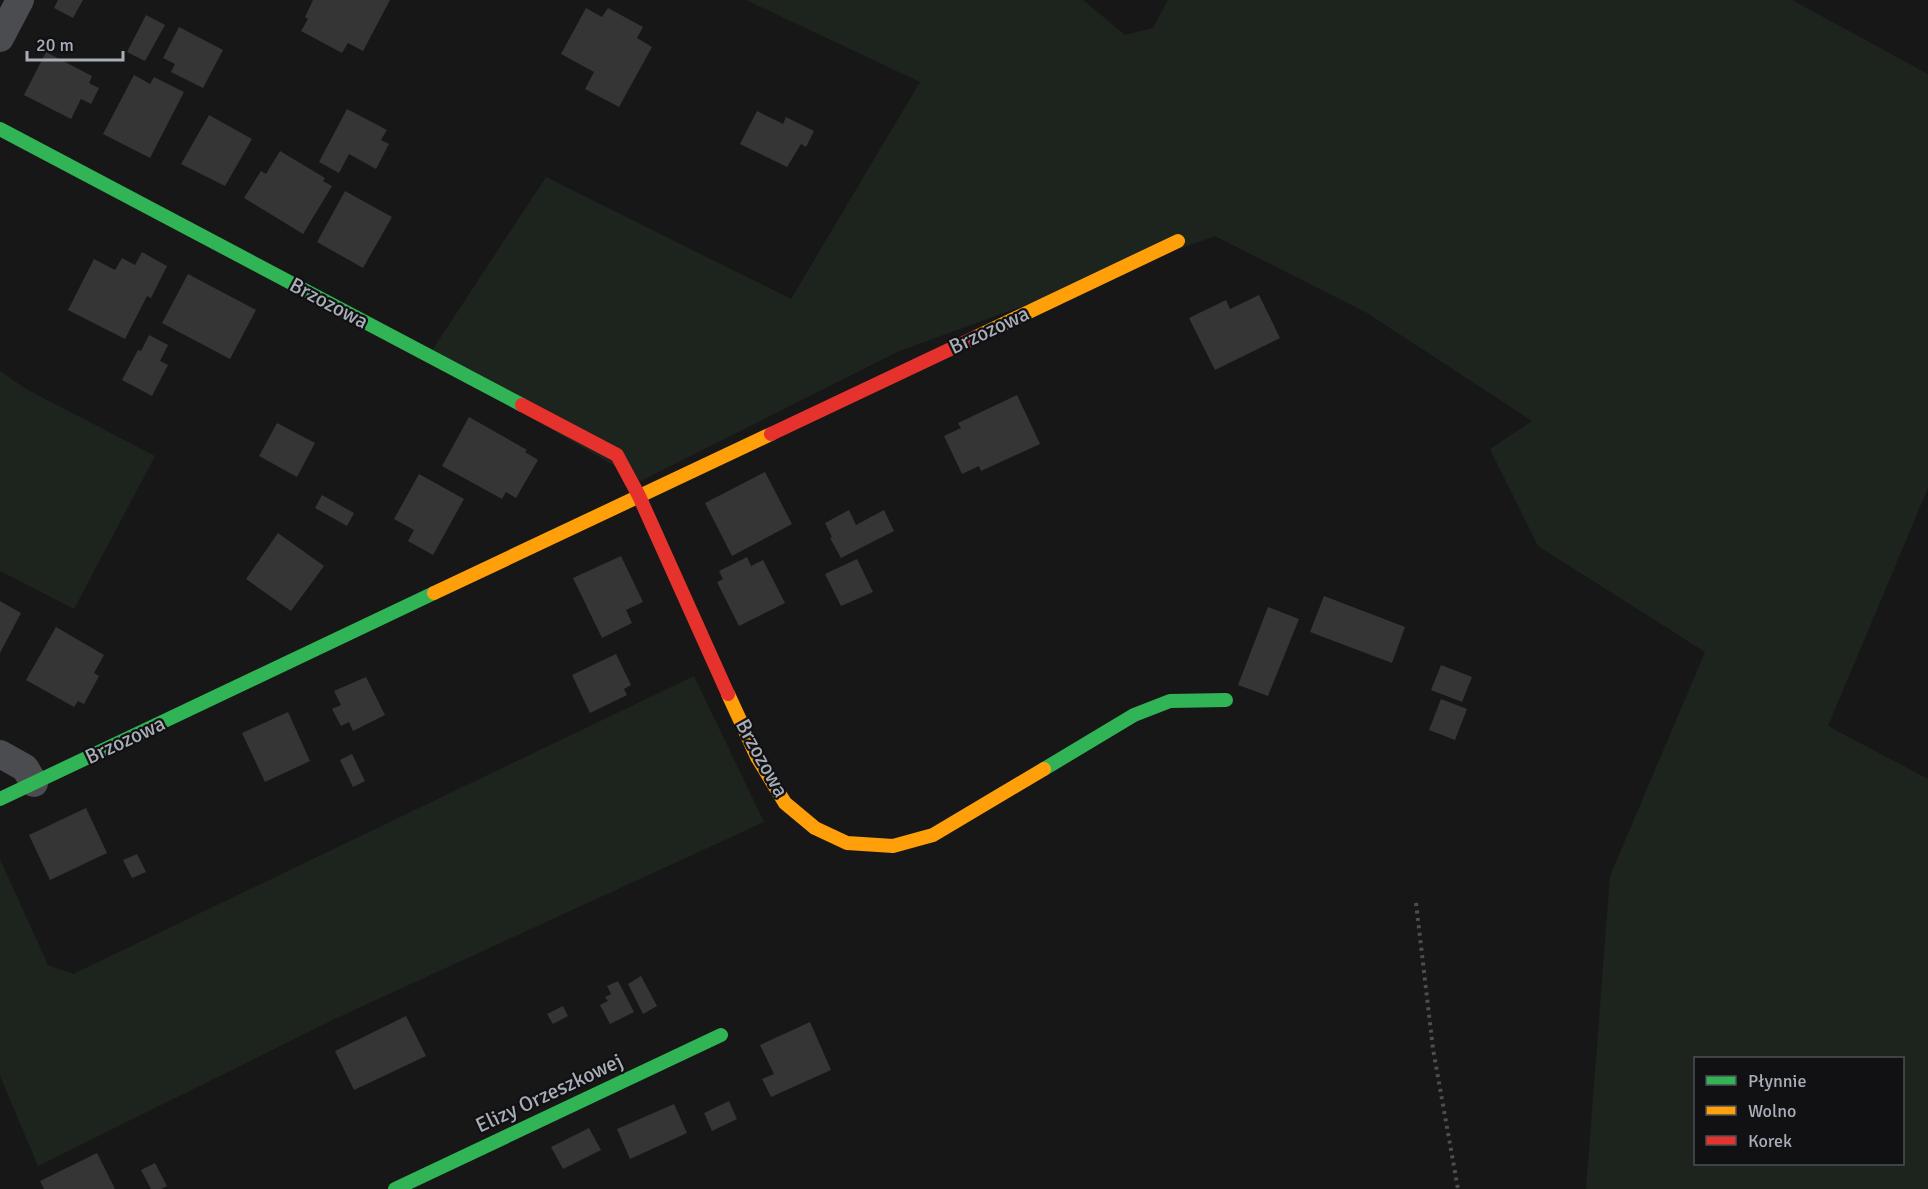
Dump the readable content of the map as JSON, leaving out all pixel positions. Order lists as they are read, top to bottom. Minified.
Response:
{"streets":{"street":["Brzozowa","Elizy Orzeszkowej"]},"legend":["Płynnie","Wolno","Korek"],"scale_bar":"20 m"}
